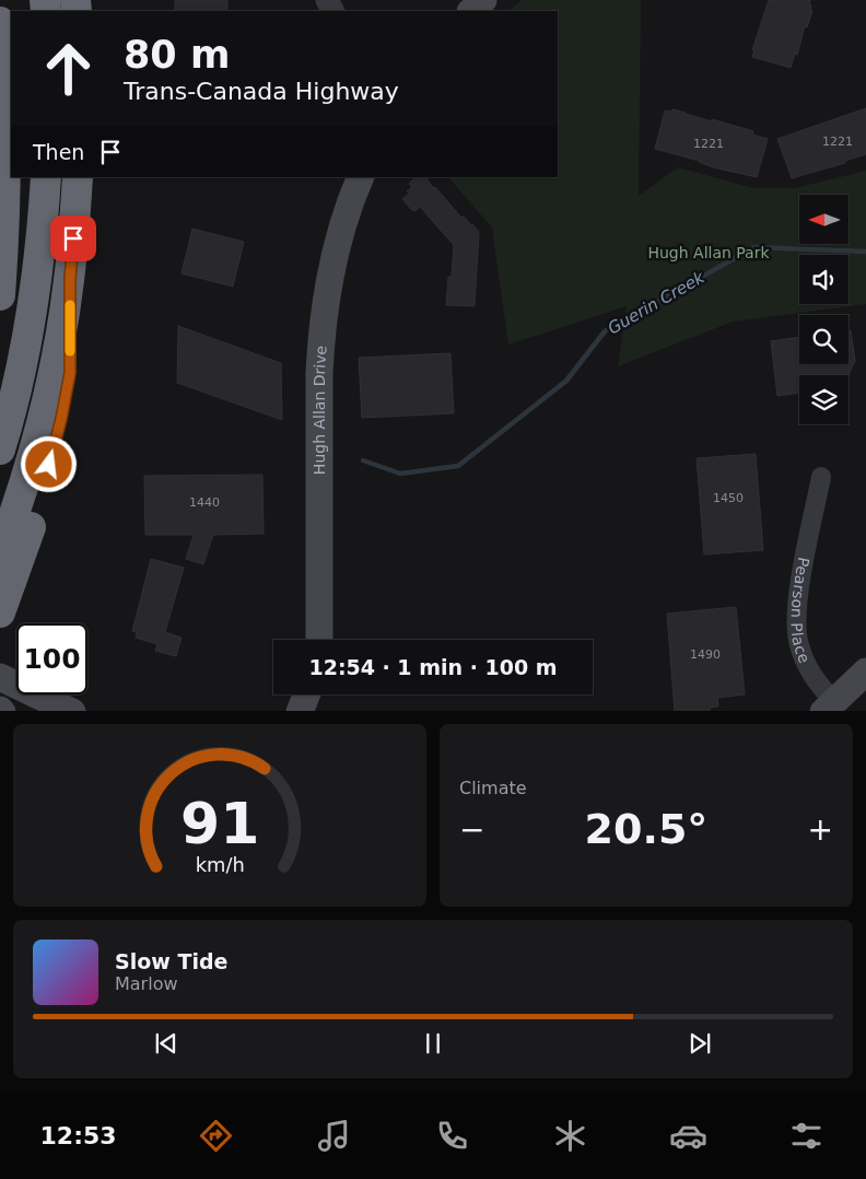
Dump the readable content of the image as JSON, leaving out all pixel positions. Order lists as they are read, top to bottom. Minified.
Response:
{"streets":{"main road":["Hugh Allan Drive"],"street":["Pearson Place"]},"water":["Guerin Creek"],"parks":["Hugh Allan Park"],"house_numbers":["1221","1221","1450","1440","1490"],"north":"left","page":{"turn":["80 m","Trans-Canada Highway"],"then":"Then","limit":"100","trip":"12:54 · 1 min · 100 m","tile":"Climate","heat":["−","20.5°","+"],"song":["Slow Tide","Marlow"],"tabs":"12:53","gauge":["91","km/h"]}}
